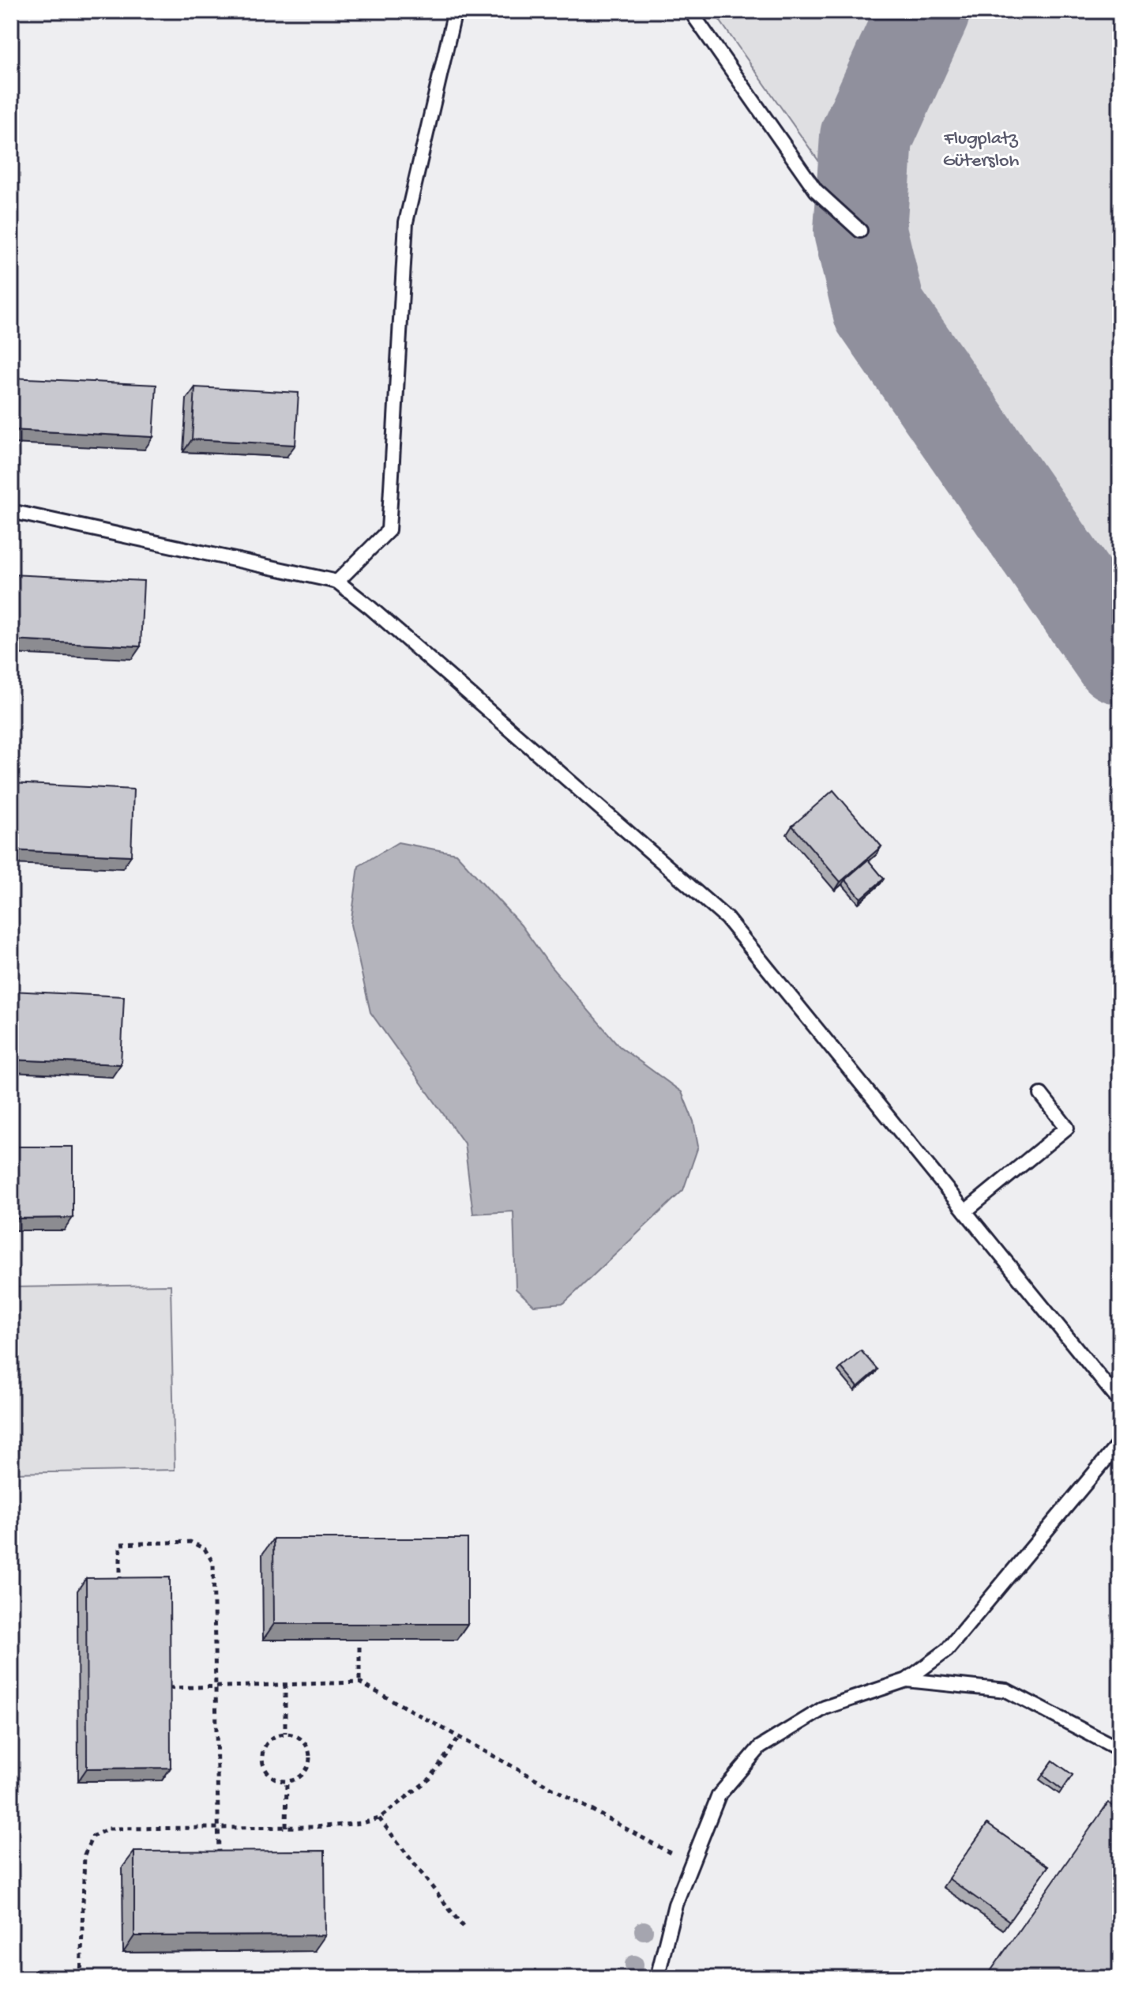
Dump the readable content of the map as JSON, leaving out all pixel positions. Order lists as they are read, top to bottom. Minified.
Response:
{"parks":["Flugplatz Gütersloh"]}
